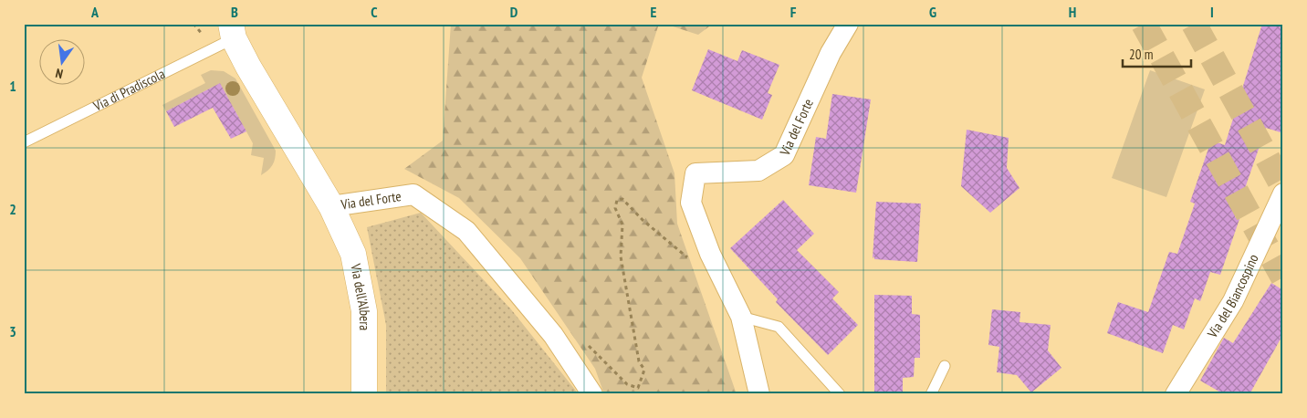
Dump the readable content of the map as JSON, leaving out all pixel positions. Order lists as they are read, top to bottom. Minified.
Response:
{"streets":{"street":["Via di Pradiscola","Via del Forte","Via del Biancospino","Via dell'Albera"]},"crossings":[["Via di Pradiscola","Via del Forte"],["Via di Pradiscola","Via dell'Albera"],["Via del Forte","Via dell'Albera"]],"scale_bar":"20 m","north":"bottom","grid":{"columns":["A","B","C","D","E","F","G","H","I"],"rows":["1","2","3"]}}
